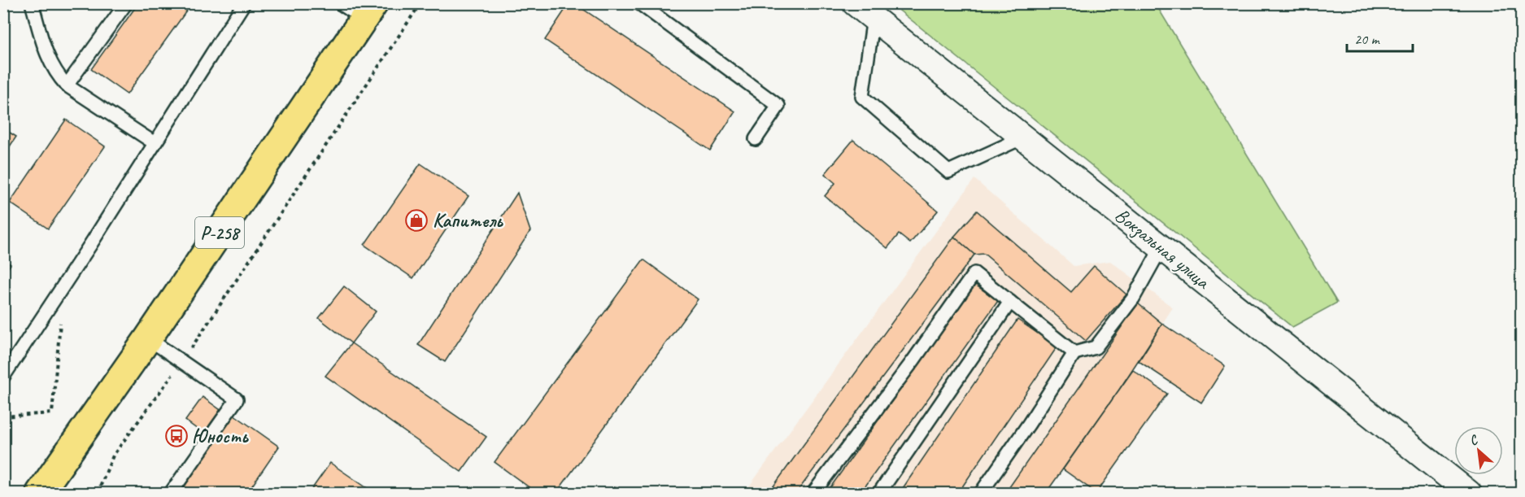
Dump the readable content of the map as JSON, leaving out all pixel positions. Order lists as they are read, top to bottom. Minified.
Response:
{"streets":{"main road":["Р-258"],"street":["Вокзальная улица"]},"places":{"shop":["Капитель"],"bus stop":["Юность"]},"scale_bar":"20 m","north":"top left"}
